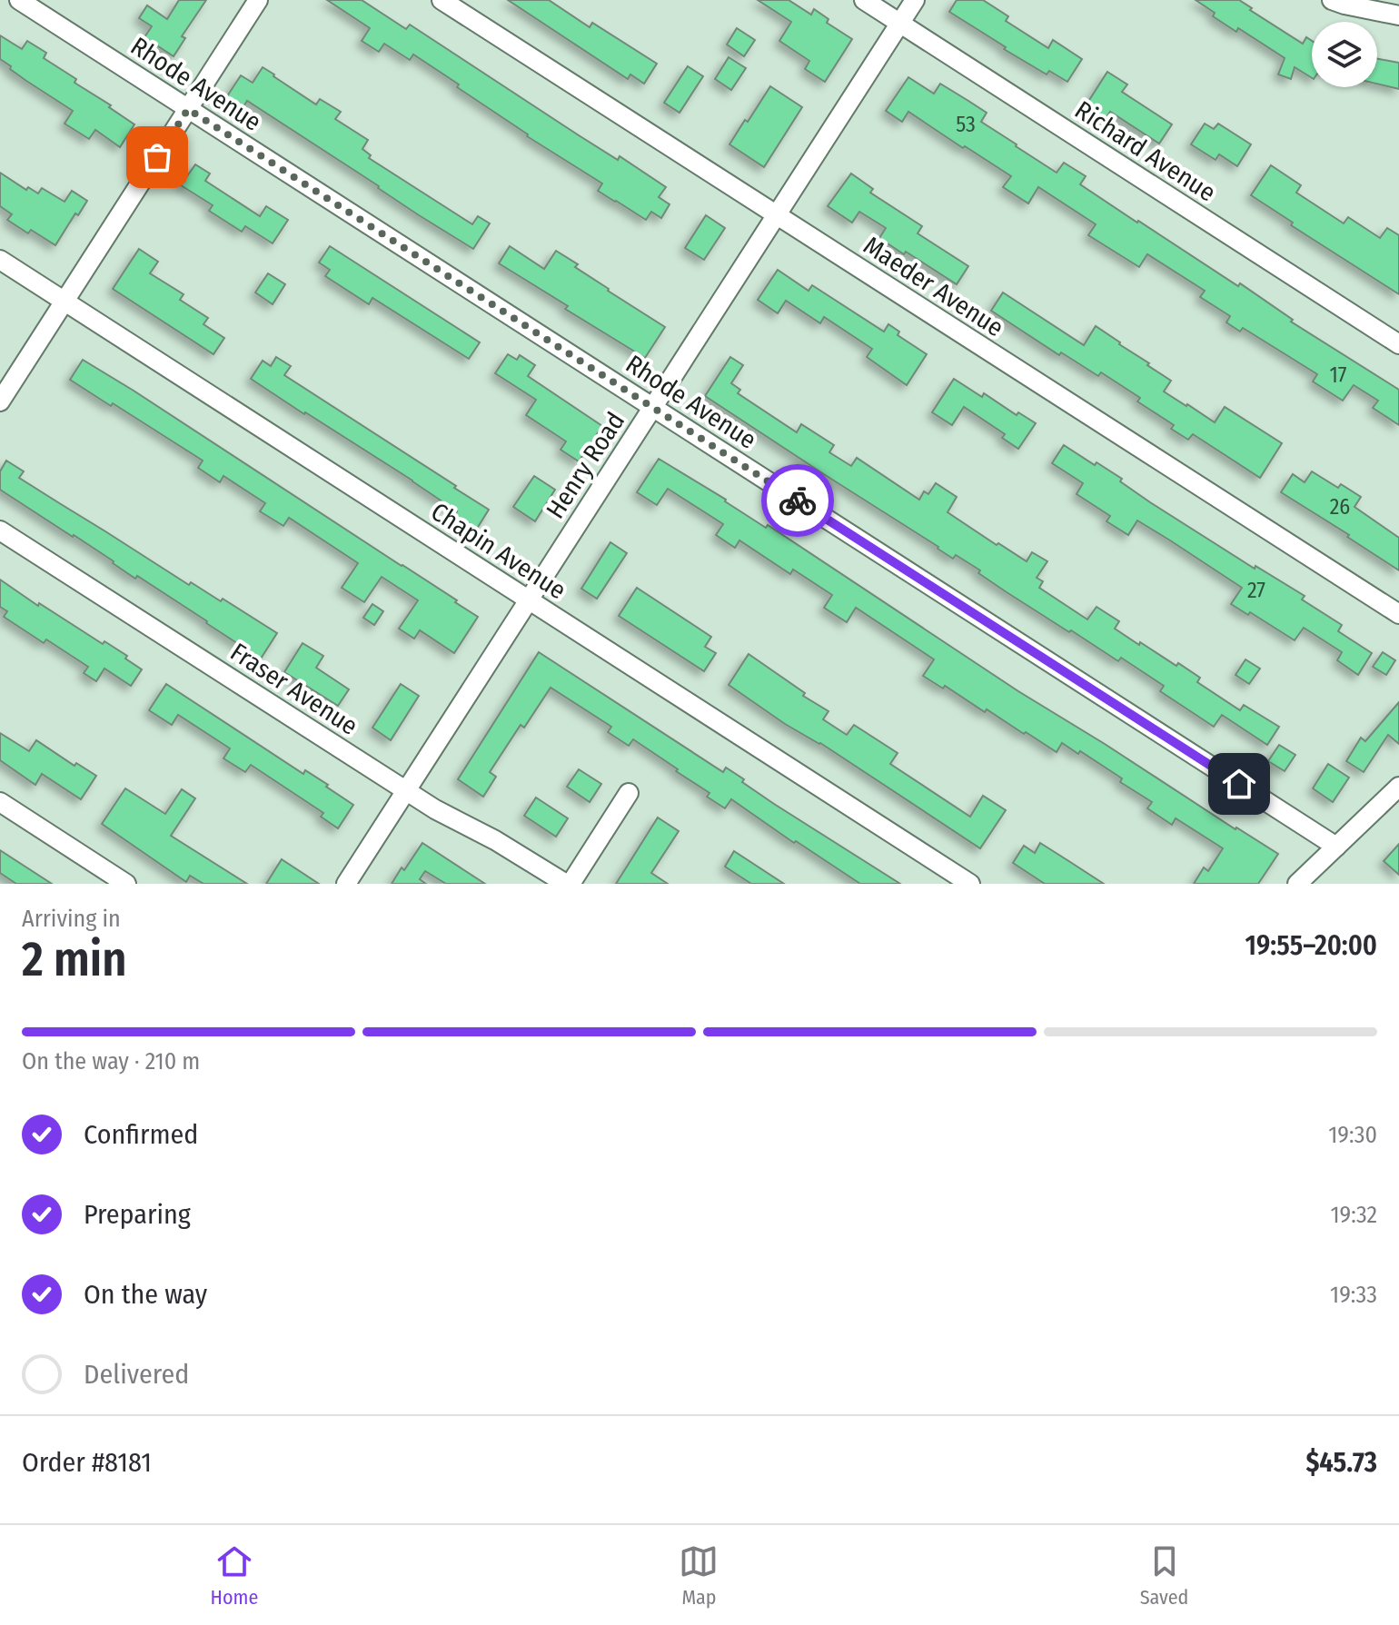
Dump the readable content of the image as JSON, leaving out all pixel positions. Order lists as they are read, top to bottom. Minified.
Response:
{"streets":{"street":["Rhode Avenue","Richard Avenue","Maeder Avenue","Henry Road","Chapin Avenue","Fraser Avenue"]},"crossings":[["Rhode Avenue","Henry Road"],["Richard Avenue","Henry Road"],["Maeder Avenue","Henry Road"],["Henry Road","Chapin Avenue"],["Henry Road","Fraser Avenue"]],"house_numbers":["53","17","26","27"],"page":{"heading":["2 min","Arriving in","19:55–20:00"],"panel":["Order #8181","$45.73"],"bar":"On the way · 210 m","list":[["Confirmed","19:30"],["Preparing","19:32"],["On the way","19:33"],"Delivered"],"tabs":["Home","Map","Saved"]}}
